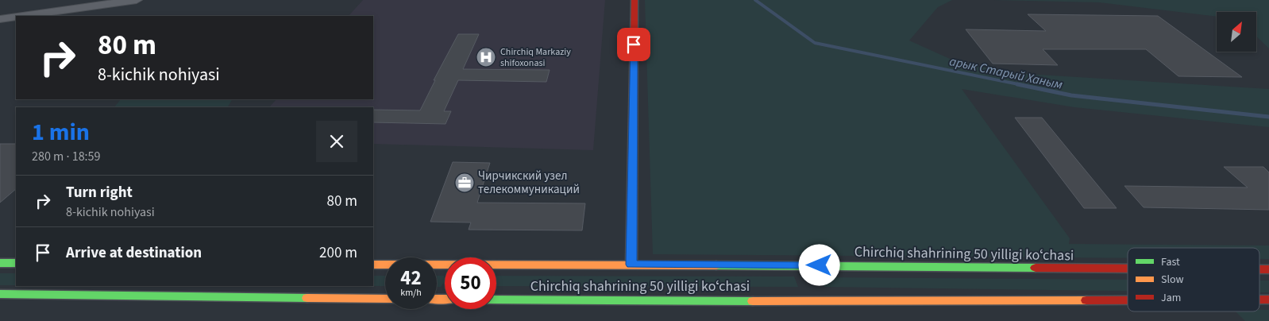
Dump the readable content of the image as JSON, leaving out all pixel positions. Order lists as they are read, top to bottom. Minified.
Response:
{"streets":{"main road":["Chirchiq shahrining 50 yilligi koʻchasi"]},"water":["арык Старый Ханым"],"places":{"hospital":["Chirchiq Markaziy shifoxonasi"],"office":["Чирчикский узел телекоммуникаций"]},"legend":["Fast","Slow","Jam"],"north":"top right","page":{"turn":["80 m","8-kichik nohiyasi"],"heading":["1 min","280 m · 18:59"],"list":[{"name":"Turn right","note":"8-kichik nohiyasi","value":"80 m"},{"name":"Arrive at destination","value":"200 m"}],"speed":"42 km/h","limit":"50"}}
